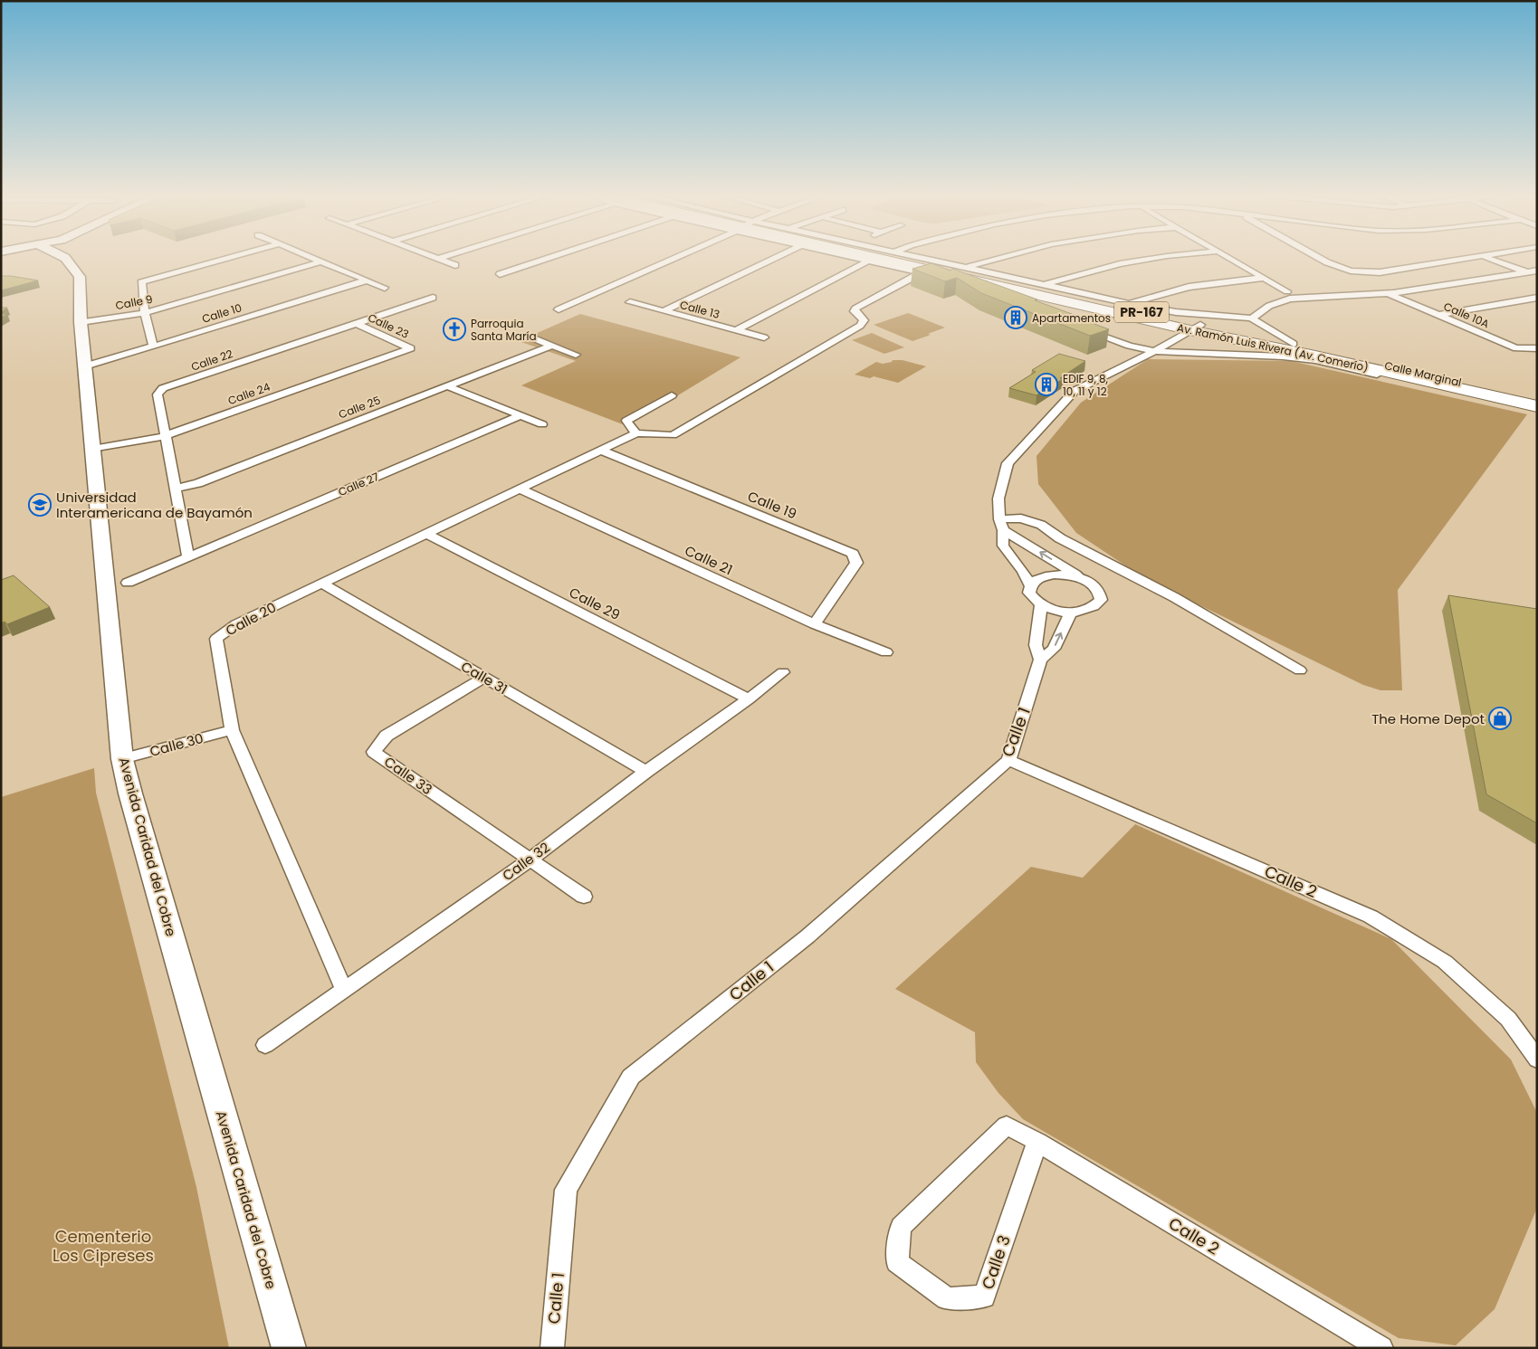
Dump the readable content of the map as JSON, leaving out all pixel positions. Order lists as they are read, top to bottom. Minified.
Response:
{"streets":{"highway":["PR-167","Av. Ramón Luis Rivera (Av. Comerío)"],"street":["Calle 9","Calle 13","Calle 10","Calle 10A","Calle 23","Calle 22","Calle Marginal","Calle 24","Calle 25","Calle 27","Calle 19","Calle 21","Calle 29","Calle 20","Calle 31","Calle 1","Calle 30","Calle 33","Avenida Caridad del Cobre","Calle 32","Calle 2","Calle 3"]},"crossings":[["Calle 9","Avenida Caridad del Cobre"],["Calle 10","Avenida Caridad del Cobre"],["Calle 23","Calle 22"],["Calle 23","Calle 24"],["Calle 22","Calle 24"],["Calle 22","Calle 25"],["Calle 22","Calle 27"],["Calle 24","Avenida Caridad del Cobre"],["Calle 19","Calle 21"],["Calle 19","Calle 20"],["Calle 21","Calle 20"],["Calle 29","Calle 20"],["Calle 29","Calle 32"],["Calle 20","Calle 31"],["Calle 20","Calle 30"],["Calle 20","Calle 32"],["Calle 31","Calle 33"],["Calle 31","Calle 32"],["Calle 1","Calle 2"],["Calle 30","Avenida Caridad del Cobre"],["Calle 33","Calle 32"],["Calle 2","Calle 3"]],"parks":["Cementerio Los Cipreses"],"places":{"building":["Apartamentos","EDIF 9, 8, 10, 11 y 12"],"church":["Parroquia Santa María"],"school or university":["Universidad Interamericana de Bayamón"],"shop":["The Home Depot"]}}
